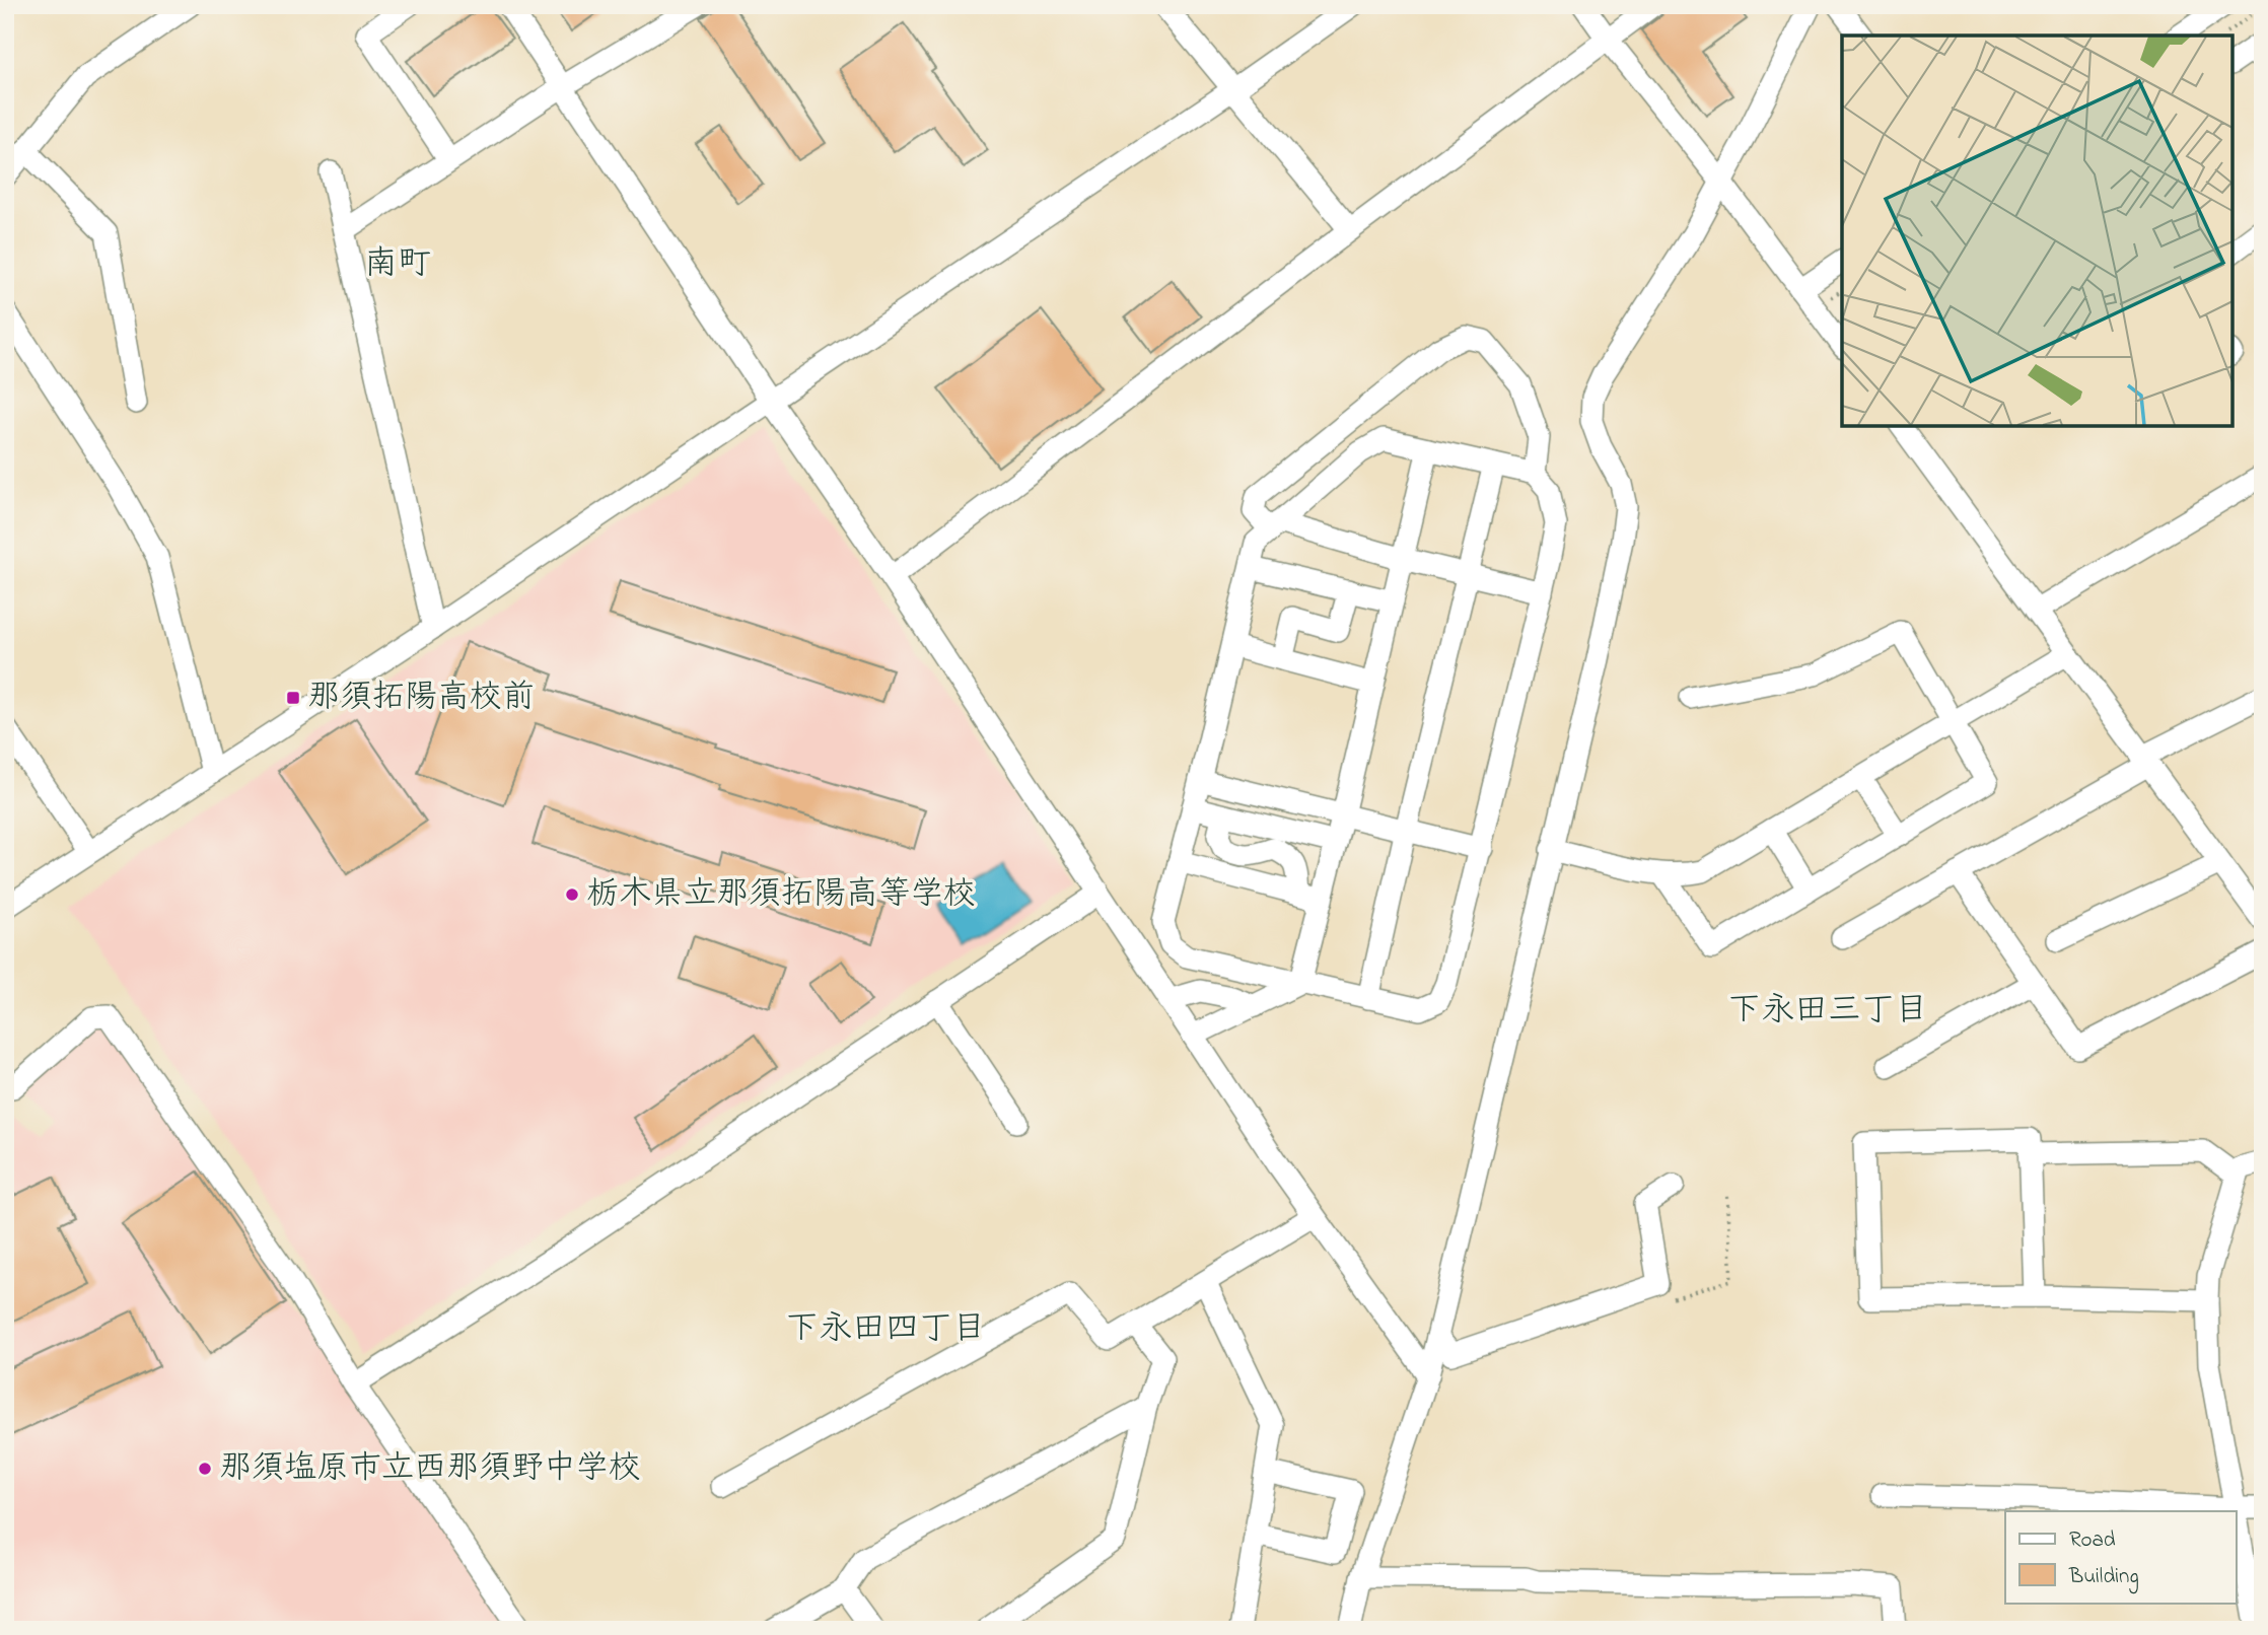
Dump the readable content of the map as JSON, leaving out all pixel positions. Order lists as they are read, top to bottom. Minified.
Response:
{"districts":["南町","下永田三丁目","下永田四丁目"],"places":{"transit":["那須拓陽高校前"],"other":["栃木県立那須拓陽高等学校","那須塩原市立西那須野中学校"]},"legend":["Road","Building"]}
